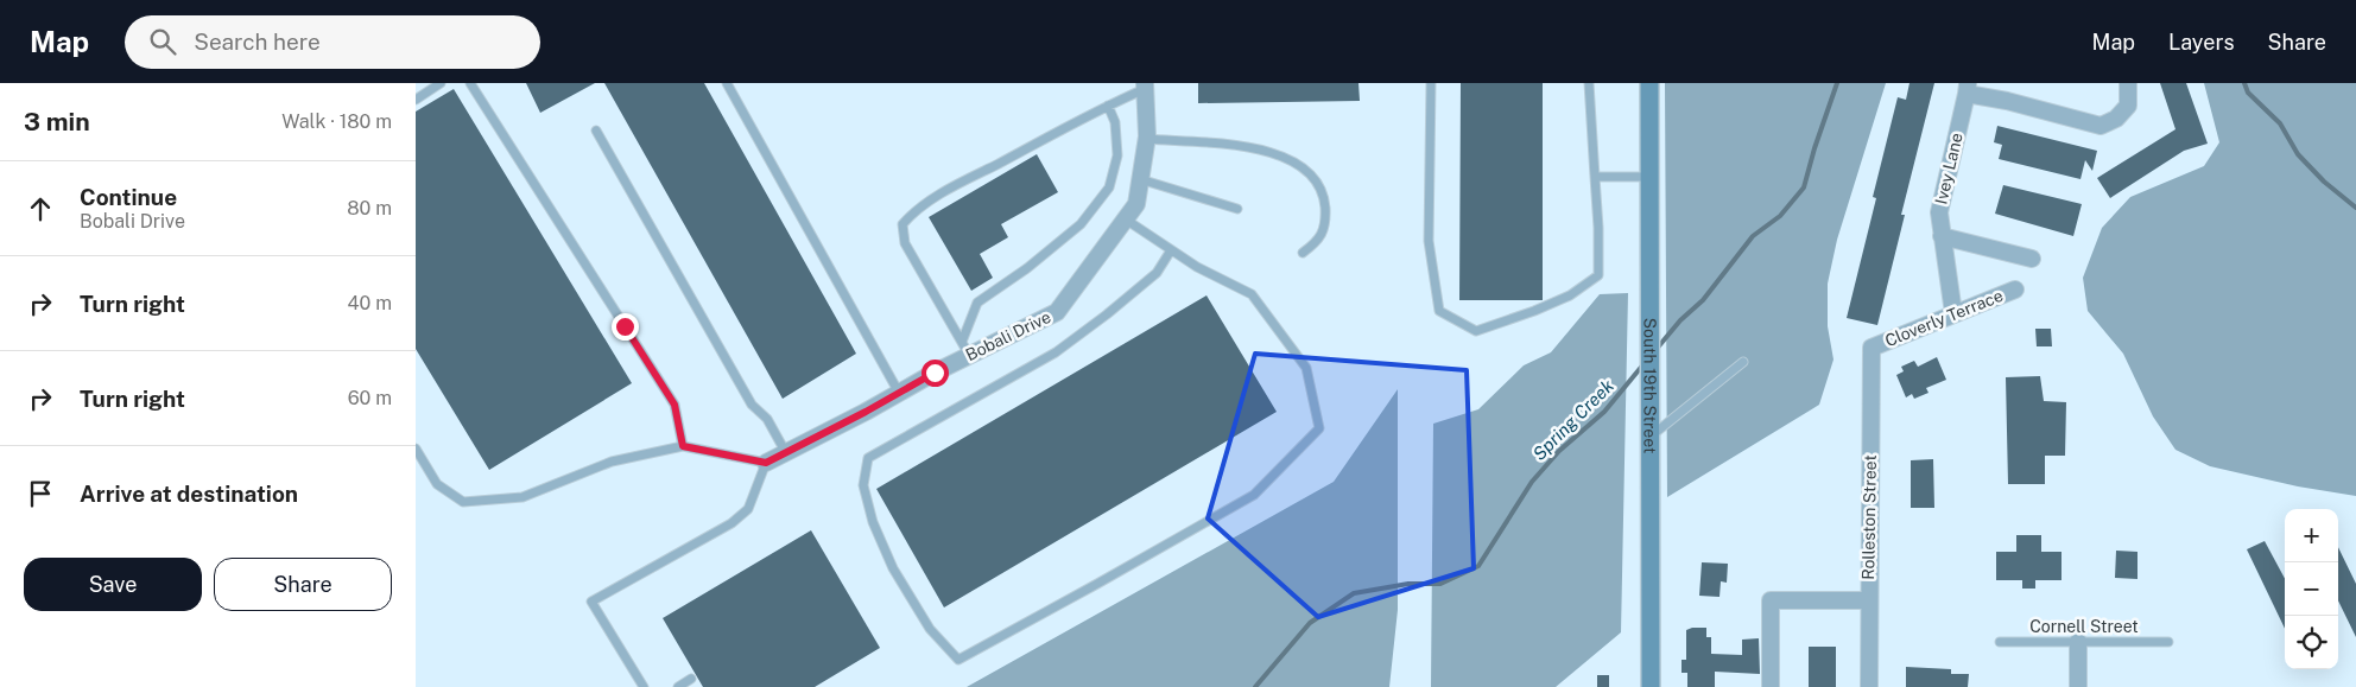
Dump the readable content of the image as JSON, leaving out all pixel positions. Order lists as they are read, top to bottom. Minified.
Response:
{"streets":{"street":["Ivey Lane","Cloverly Terrace","Bobali Drive","South 19th Street","Rolleston Street"],"lane":["Cornell Street"]},"crossings":[["Ivey Lane","Cloverly Terrace"],["Cloverly Terrace","Rolleston Street"]],"water":["Spring Creek"],"page":{"header":"Map","search":"Search here","nav":["Map","Layers","Share"],"heading":["3 min","Walk · 180 m"],"list":[["Continue","Bobali Drive","80 m"],["Turn right","40 m"],["Turn right","60 m"],"Arrive at destination"],"map_buttons":["+","−"],"buttons":["Save","Share"]}}
